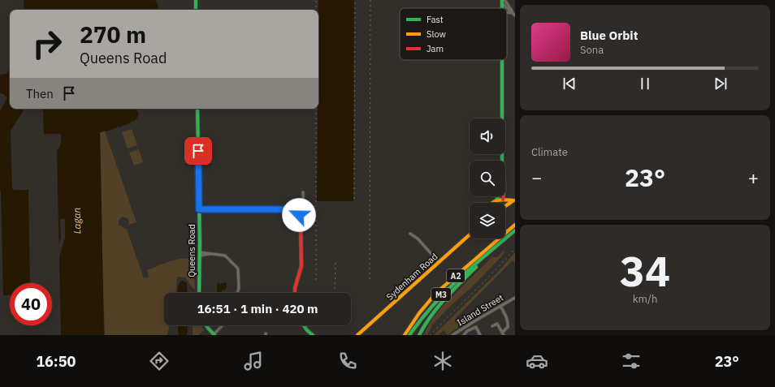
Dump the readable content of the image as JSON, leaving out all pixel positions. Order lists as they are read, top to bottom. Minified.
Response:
{"streets":{"main road":["Queens Road","A2","Sydenham Road","M3"],"street":["Island Street"]},"crossings":[["A2","M3"]],"water":["Lagan"],"legend":["Fast","Slow","Jam"],"page":{"turn":["270 m","Queens Road"],"song":["Blue Orbit","Sona"],"then":"Then","tile":["Climate",["34","km/h"]],"heat":["−","23°","+"],"limit":"40","trip":"16:51 · 1 min · 420 m","tabs":["16:50","23°"]}}
